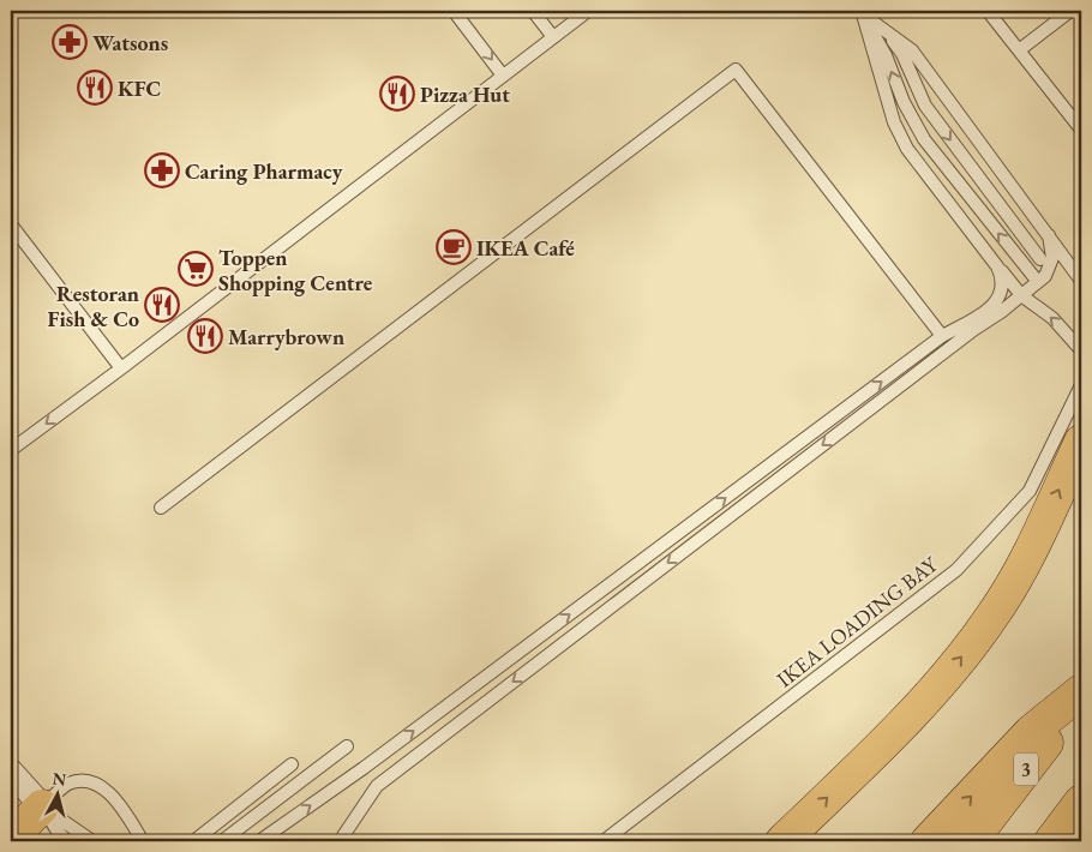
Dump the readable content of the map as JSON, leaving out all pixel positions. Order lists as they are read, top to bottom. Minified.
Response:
{"streets":{"highway":["3"],"lane":["IKEA LOADING BAY"]},"places":{"pharmacy":["Watsons","Caring Pharmacy"],"restaurant":["KFC","Pizza Hut","Restoran Fish & Co","Marrybrown"],"cafe":["IKEA Café"],"supermarket":["Toppen Shopping Centre"]},"north":"top"}
